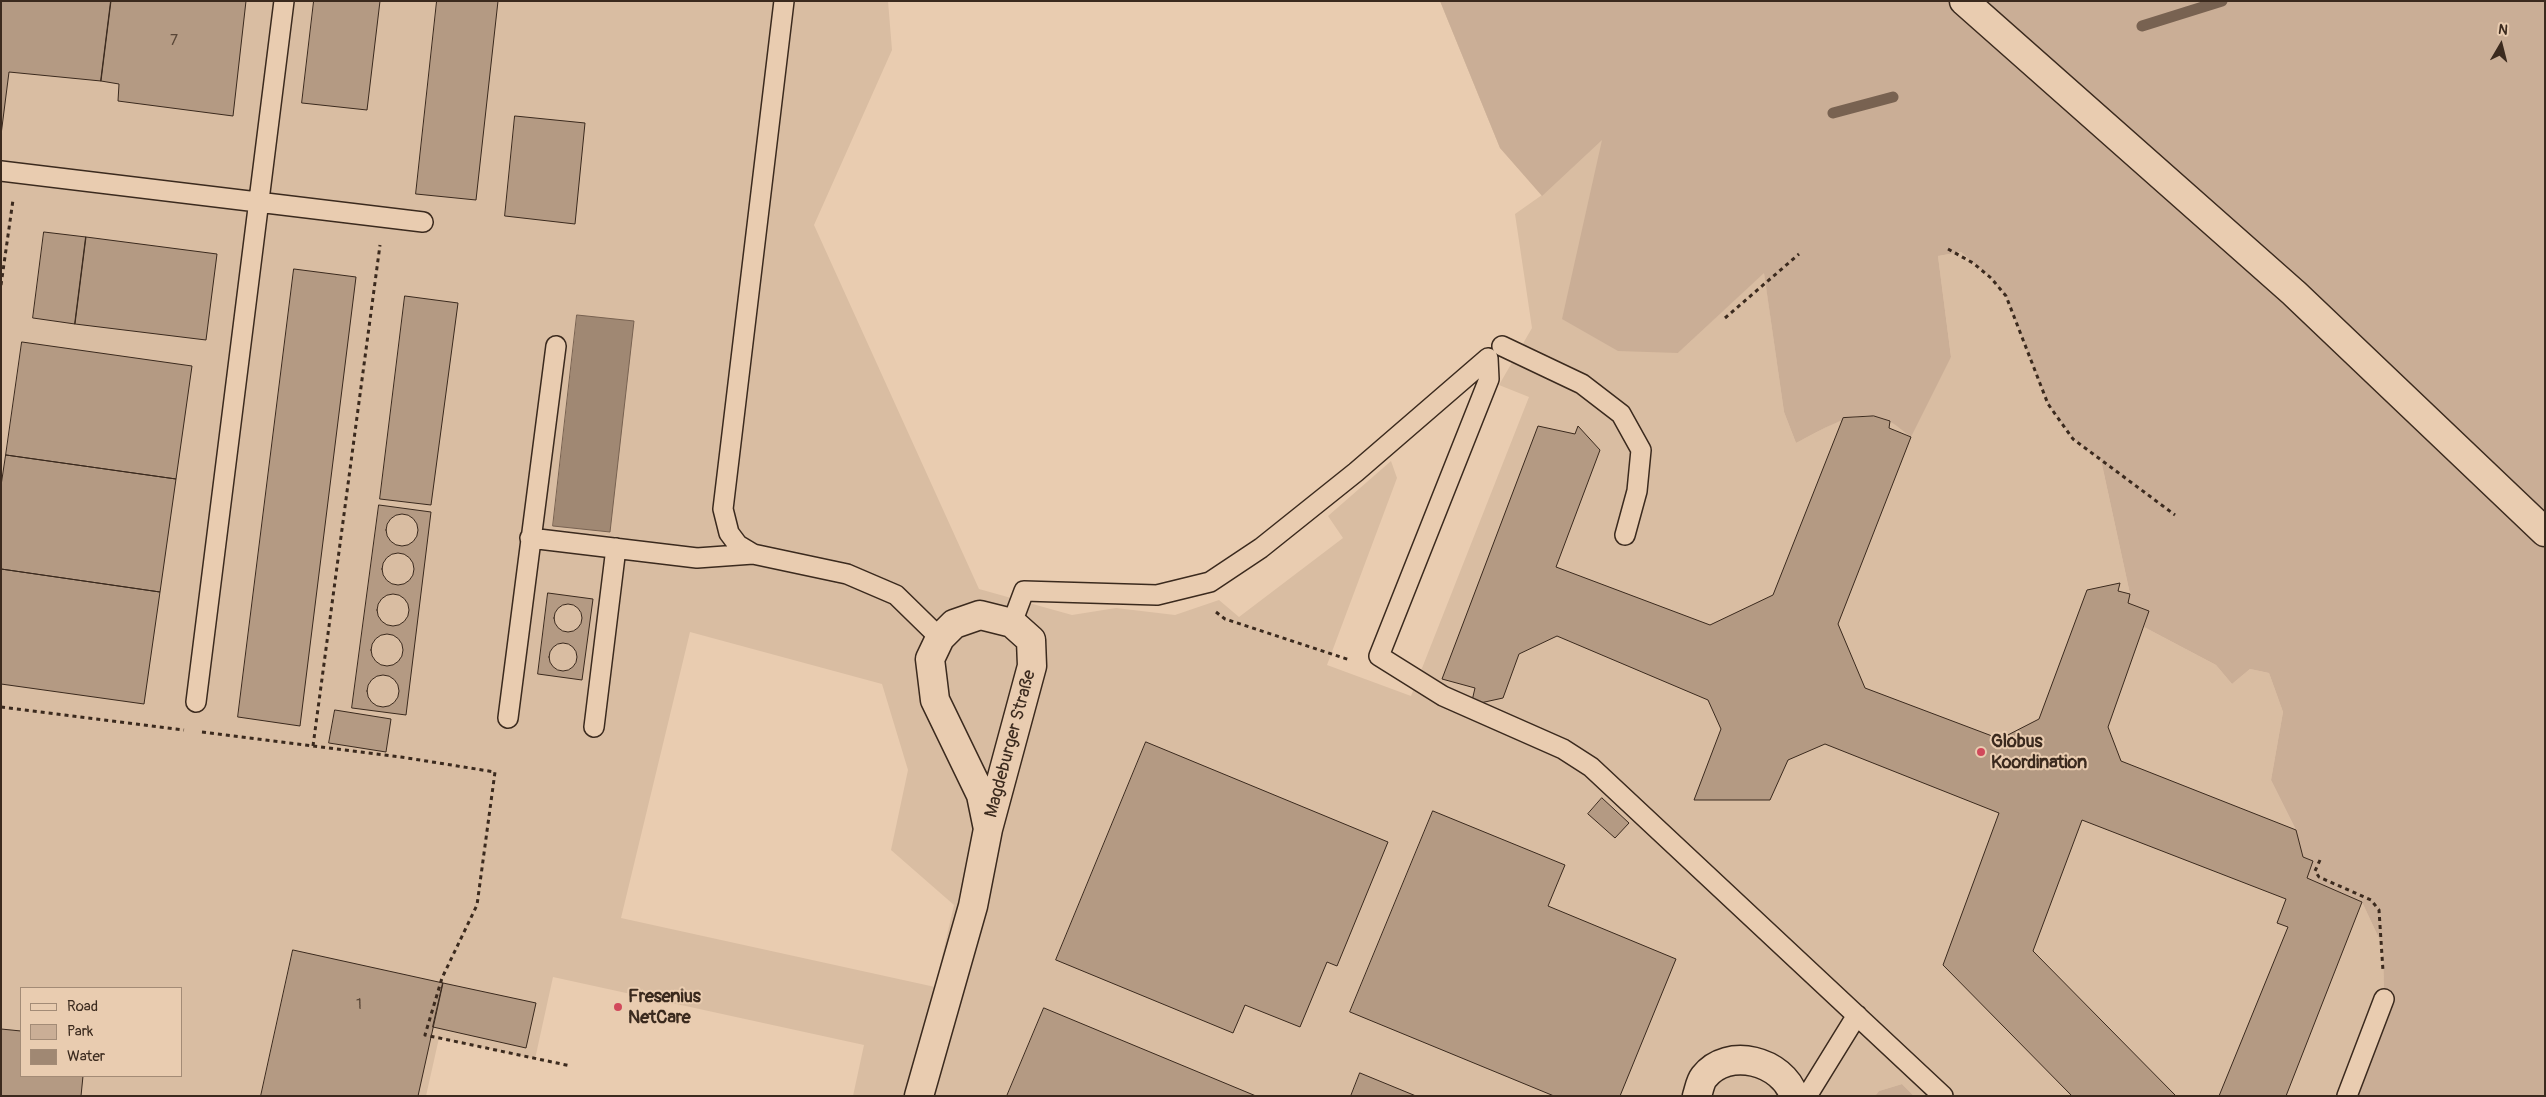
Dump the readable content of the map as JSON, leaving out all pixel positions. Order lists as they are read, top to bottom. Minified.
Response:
{"streets":{"main road":["Magdeburger Straße"]},"places":["Globus Koordination","Fresenius NetCare"],"house_numbers":["7","1"],"legend":["Road","Park","Water"],"north":"top"}
